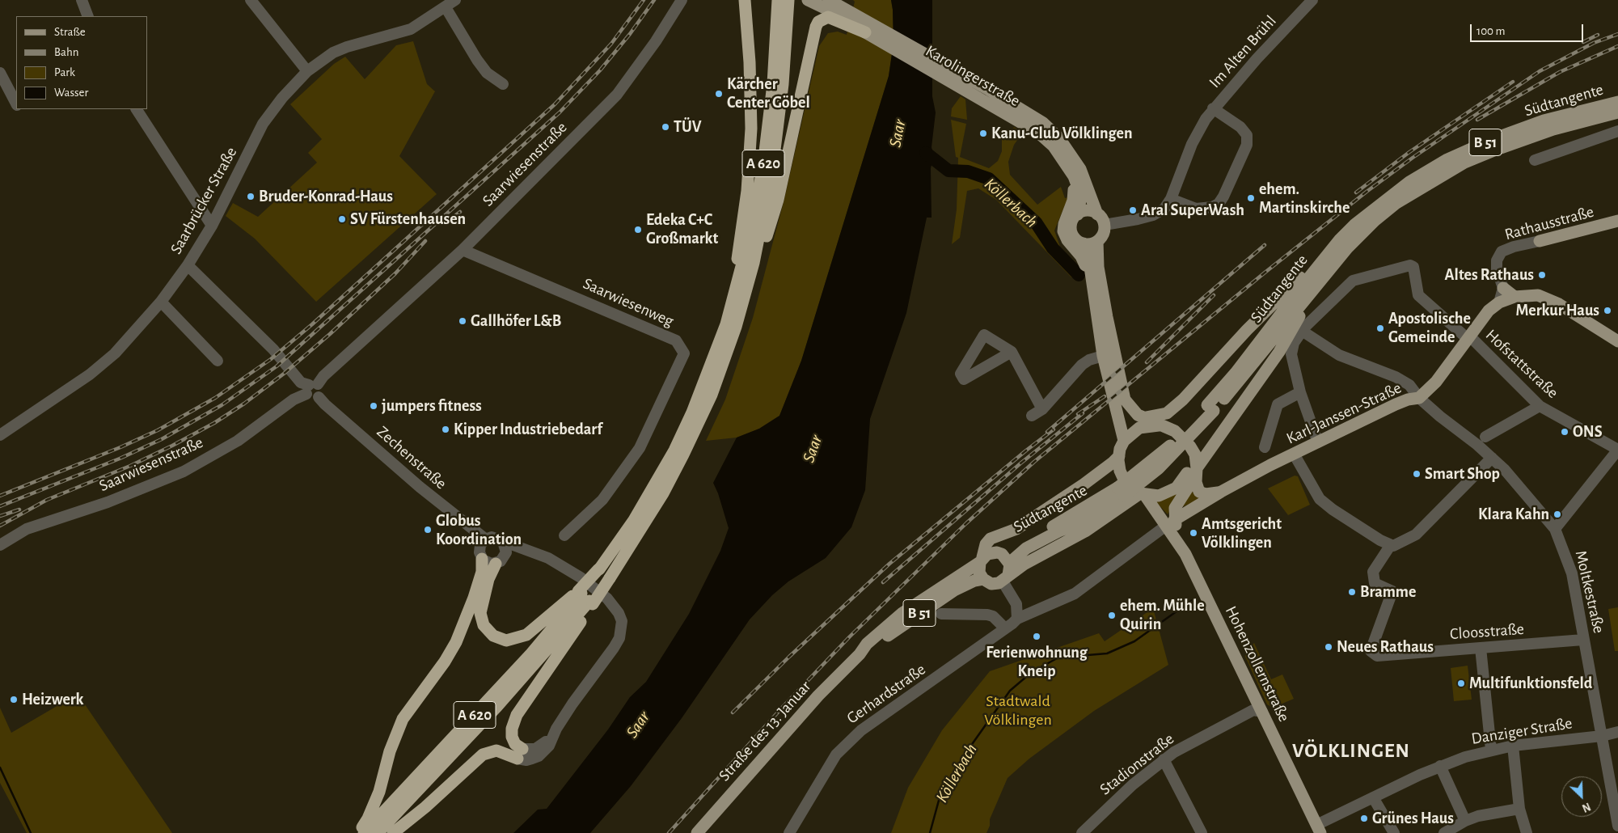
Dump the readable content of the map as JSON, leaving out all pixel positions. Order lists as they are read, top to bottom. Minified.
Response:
{"streets":{"highway":["A 620"],"main road":["Karolingerstraße","Südtangente","B 51","Rathausstraße","Karl-Janssen-Straße","Hohenzollernstraße","Straße des 13. Januar"],"street":["Im Alten Brühl","Saarwiesenstraße","Saarbrücker Straße","Saarwiesenweg","Hofstattstraße","Zechenstraße","Moltkestraße","Cloosstraße","Gerhardstraße","Danziger Straße","Stadionstraße"]},"crossings":[["Im Alten Brühl","Karolingerstraße"],["Südtangente","Straße des 13. Januar"],["Saarwiesenstraße","Saarwiesenweg"],["Saarwiesenstraße","Zechenstraße"],["Hofstattstraße","Karl-Janssen-Straße"],["Hofstattstraße","Moltkestraße"],["Karl-Janssen-Straße","Moltkestraße"],["Karl-Janssen-Straße","Hohenzollernstraße"],["Karl-Janssen-Straße","Gerhardstraße"],["Moltkestraße","Cloosstraße"],["Moltkestraße","Danziger Straße"],["Hohenzollernstraße","Danziger Straße"],["Hohenzollernstraße","Stadionstraße"]],"districts":["VÖLKLINGEN"],"water":["Saar","Köllerbach"],"parks":["Stadtwald Völklingen"],"places":["Kärcher Center Göbel","TÜV","Kanu-Club Völklingen","Bruder-Konrad-Haus","ehem. Martinskirche","Aral SuperWash","SV Fürstenhausen","Edeka C+C Großmarkt","Altes Rathaus","Merkur Haus","Gallhöfer L&B","Apostolische Gemeinde","jumpers fitness","Kipper Industriebedarf","ONS","Smart Shop","Klara Kahn","Globus Koordination","Amtsgericht Völklingen","Bramme","ehem. Mühle Quirin","Ferienwohnung Kneip","Neues Rathaus","Multifunktionsfeld","Heizwerk","Grünes Haus"],"legend":["Straße","Bahn","Park","Wasser"],"scale_bar":"100 m","north":"bottom right"}
